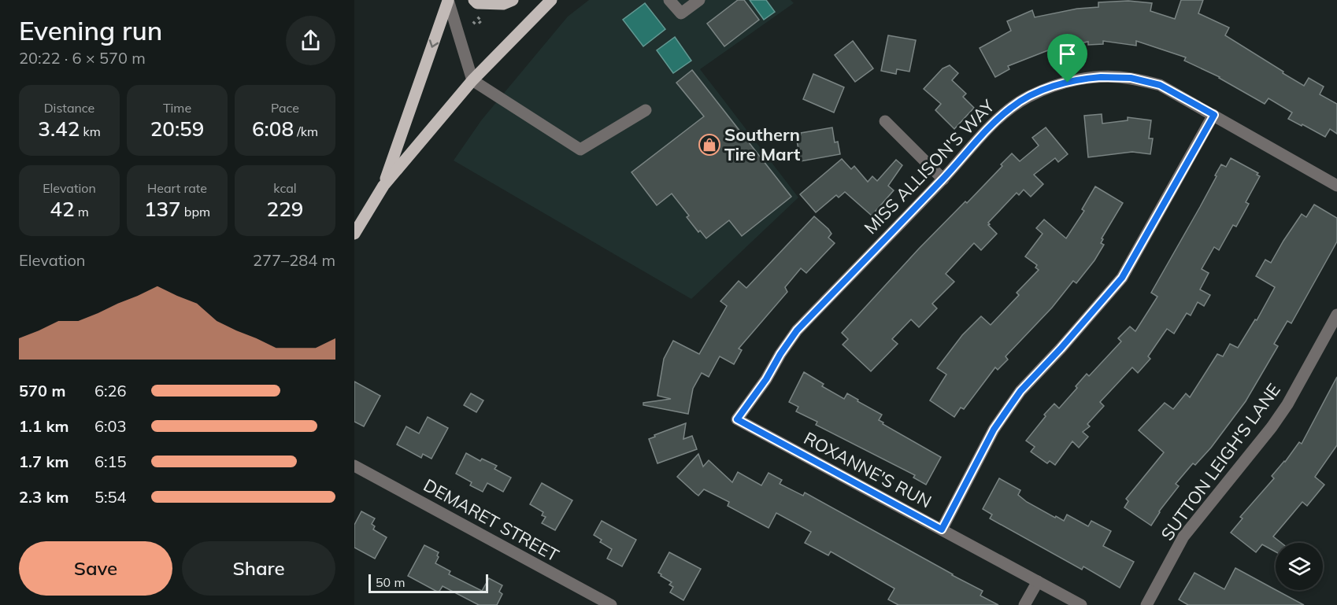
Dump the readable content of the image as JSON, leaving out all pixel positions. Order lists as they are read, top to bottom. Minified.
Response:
{"streets":{"street":["MISS ALLISON'S WAY","SUTTON LEIGH'S LANE","ROXANNE'S RUN","DEMARET STREET"]},"crossings":[["MISS ALLISON'S WAY","ROXANNE'S RUN"]],"places":{"shop":["Southern Tire Mart"]},"scale_bar":"50 m","page":{"heading":["Evening run","20:22 · 6 × 570 m"],"stats":[["Distance","3.42 km"],["Time","20:59"],["Pace","6:08 /km"],["Elevation","42 m"],["Heart rate","137 bpm"],["kcal","229"]],"chart":["Elevation","277–284 m"],"list":[{"name":"570 m","note":"6:26"},{"name":"1.1 km","note":"6:03"},{"name":"1.7 km","note":"6:15"},{"name":"2.3 km","note":"5:54"}],"buttons":["Save","Share"],"scale":"50 m"}}
